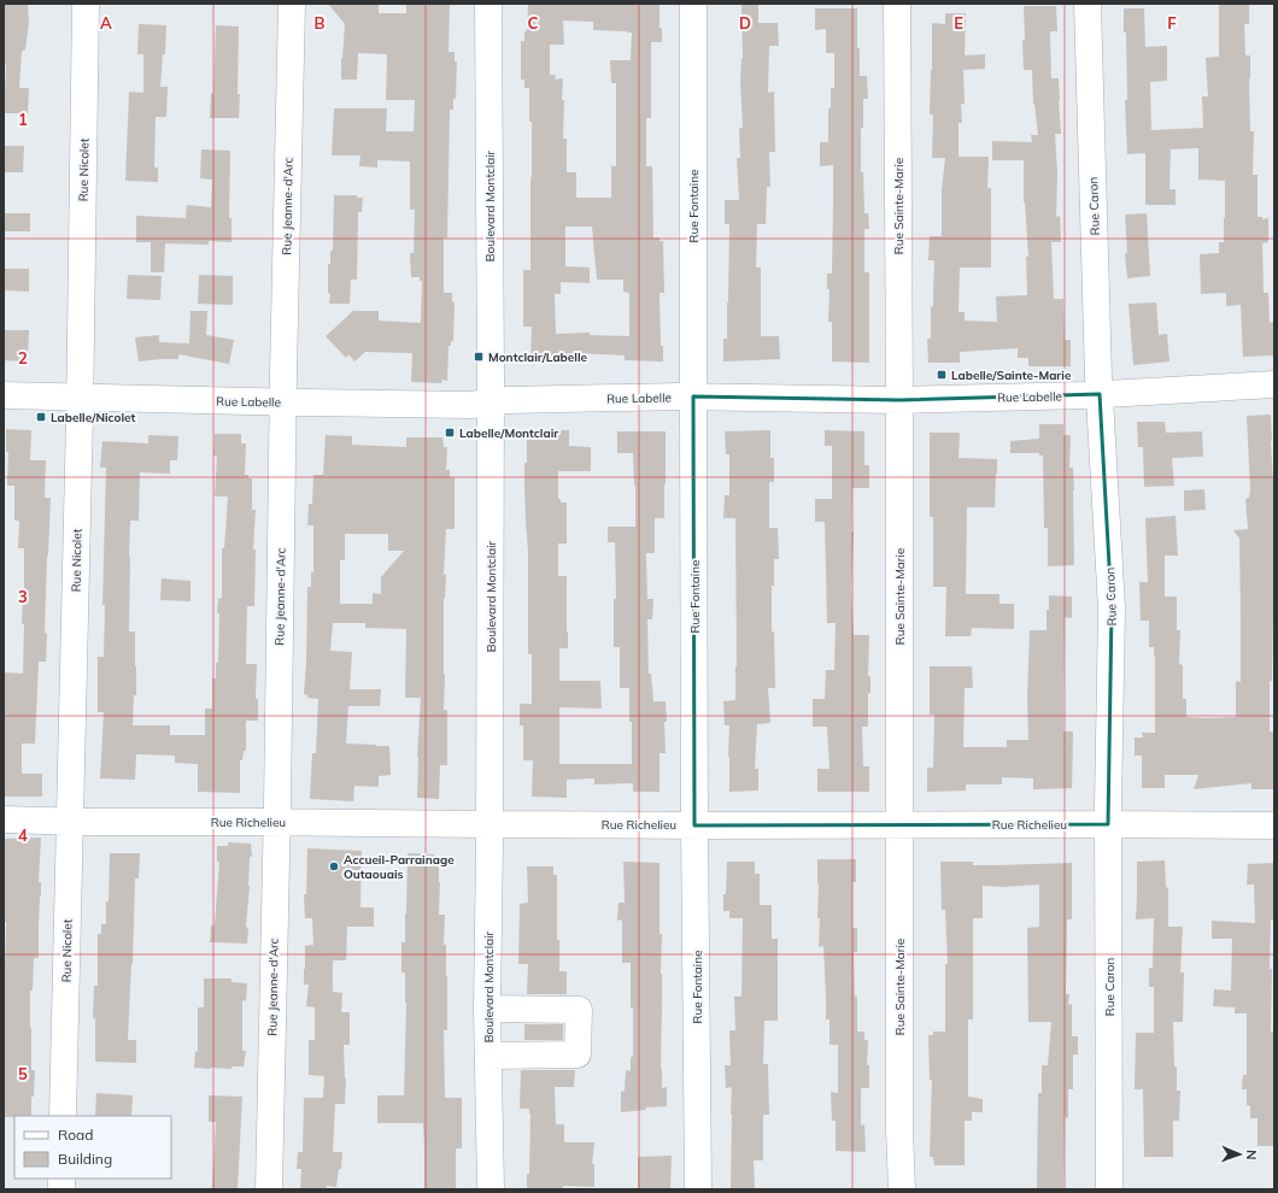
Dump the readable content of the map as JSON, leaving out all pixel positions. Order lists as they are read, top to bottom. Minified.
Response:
{"streets":{"street":["Rue Nicolet","Rue Jeanne-d'Arc","Boulevard Montclair","Rue Fontaine","Rue Sainte-Marie","Rue Caron","Rue Labelle","Rue Richelieu"]},"crossings":[["Rue Nicolet","Rue Labelle"],["Rue Nicolet","Rue Richelieu"],["Rue Jeanne-d'Arc","Rue Labelle"],["Rue Jeanne-d'Arc","Rue Richelieu"],["Boulevard Montclair","Rue Labelle"],["Boulevard Montclair","Rue Richelieu"],["Rue Fontaine","Rue Labelle"],["Rue Fontaine","Rue Richelieu"],["Rue Sainte-Marie","Rue Labelle"],["Rue Sainte-Marie","Rue Richelieu"],["Rue Caron","Rue Labelle"],["Rue Caron","Rue Richelieu"]],"places":{"transit":["Montclair/Labelle","Labelle/Sainte-Marie","Labelle/Nicolet","Labelle/Montclair"],"other":["Accueil-Parrainage Outaouais"]},"legend":["Road","Building"],"north":"right","grid":{"columns":["A","B","C","D","E","F"],"rows":["1","2","3","4","5"]}}
